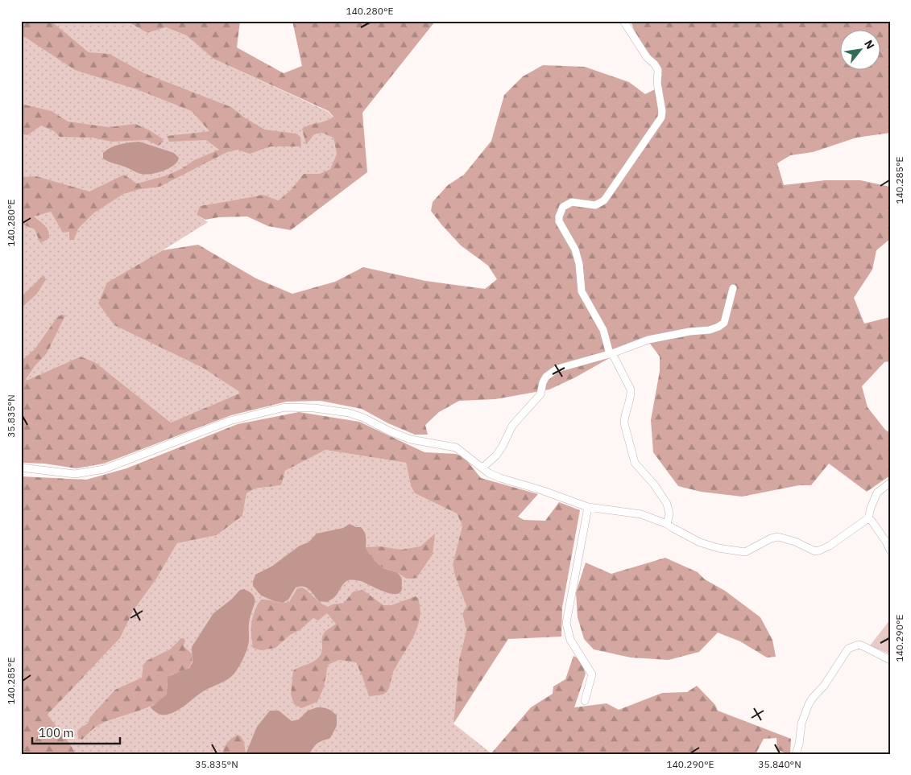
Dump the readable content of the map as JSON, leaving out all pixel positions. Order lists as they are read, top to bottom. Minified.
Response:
{"scale_bar":"100 m","north":"top right","coordinates":["140.280°E","140.285°E","35.835°N","140.290°E","35.840°N"]}
